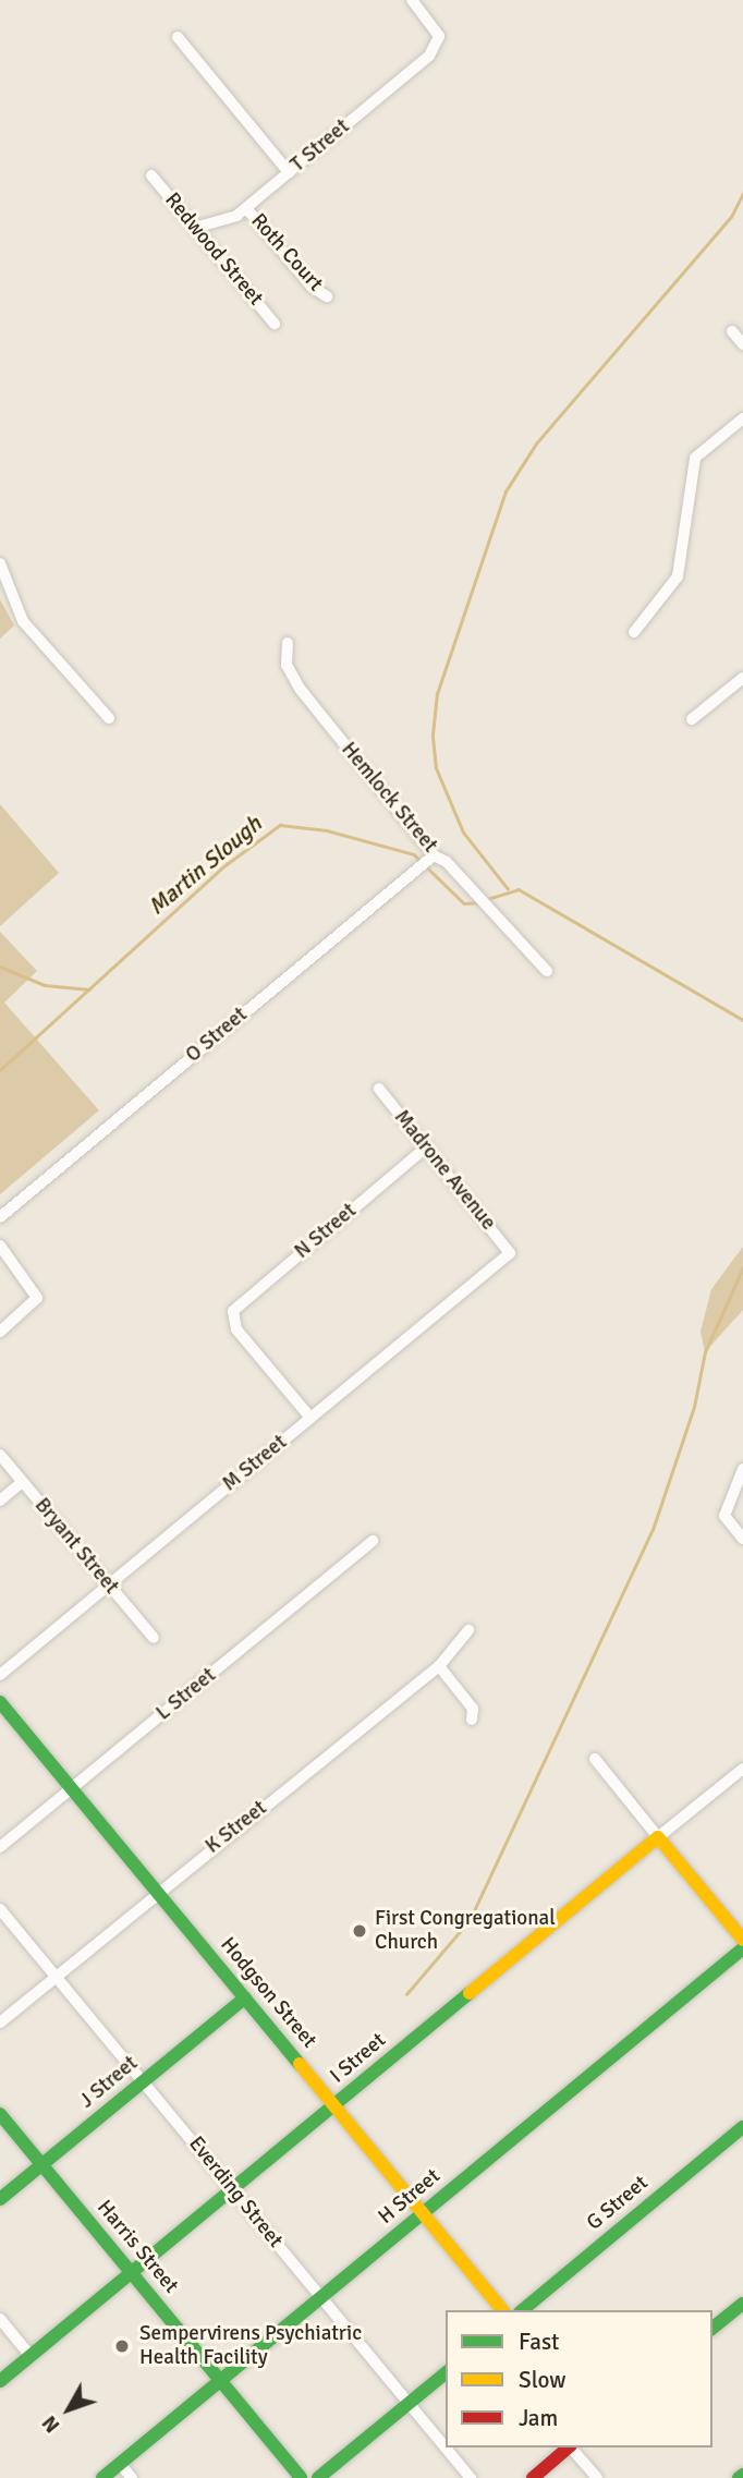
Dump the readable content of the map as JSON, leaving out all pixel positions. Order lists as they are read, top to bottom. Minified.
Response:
{"streets":{"street":["T Street","Redwood Street","Roth Court","Hemlock Street","O Street","Madrone Avenue","N Street","M Street","Bryant Street","L Street","K Street","Hodgson Street","I Street","J Street","Everding Street","H Street","G Street","Harris Street"]},"crossings":[["T Street","Redwood Street"],["T Street","Roth Court"],["Hemlock Street","O Street"],["Madrone Avenue","N Street"],["Madrone Avenue","M Street"],["N Street","M Street"],["M Street","Bryant Street"],["L Street","Hodgson Street"],["K Street","Hodgson Street"],["K Street","Everding Street"],["Hodgson Street","I Street"],["Hodgson Street","J Street"],["Hodgson Street","H Street"],["I Street","Everding Street"],["I Street","Harris Street"],["J Street","Everding Street"],["J Street","Harris Street"],["Everding Street","H Street"],["H Street","Harris Street"]],"water":["Martin Slough"],"places":["First Congregational Church","Sempervirens Psychiatric Health Facility"],"legend":["Fast","Slow","Jam"],"north":"bottom left"}
